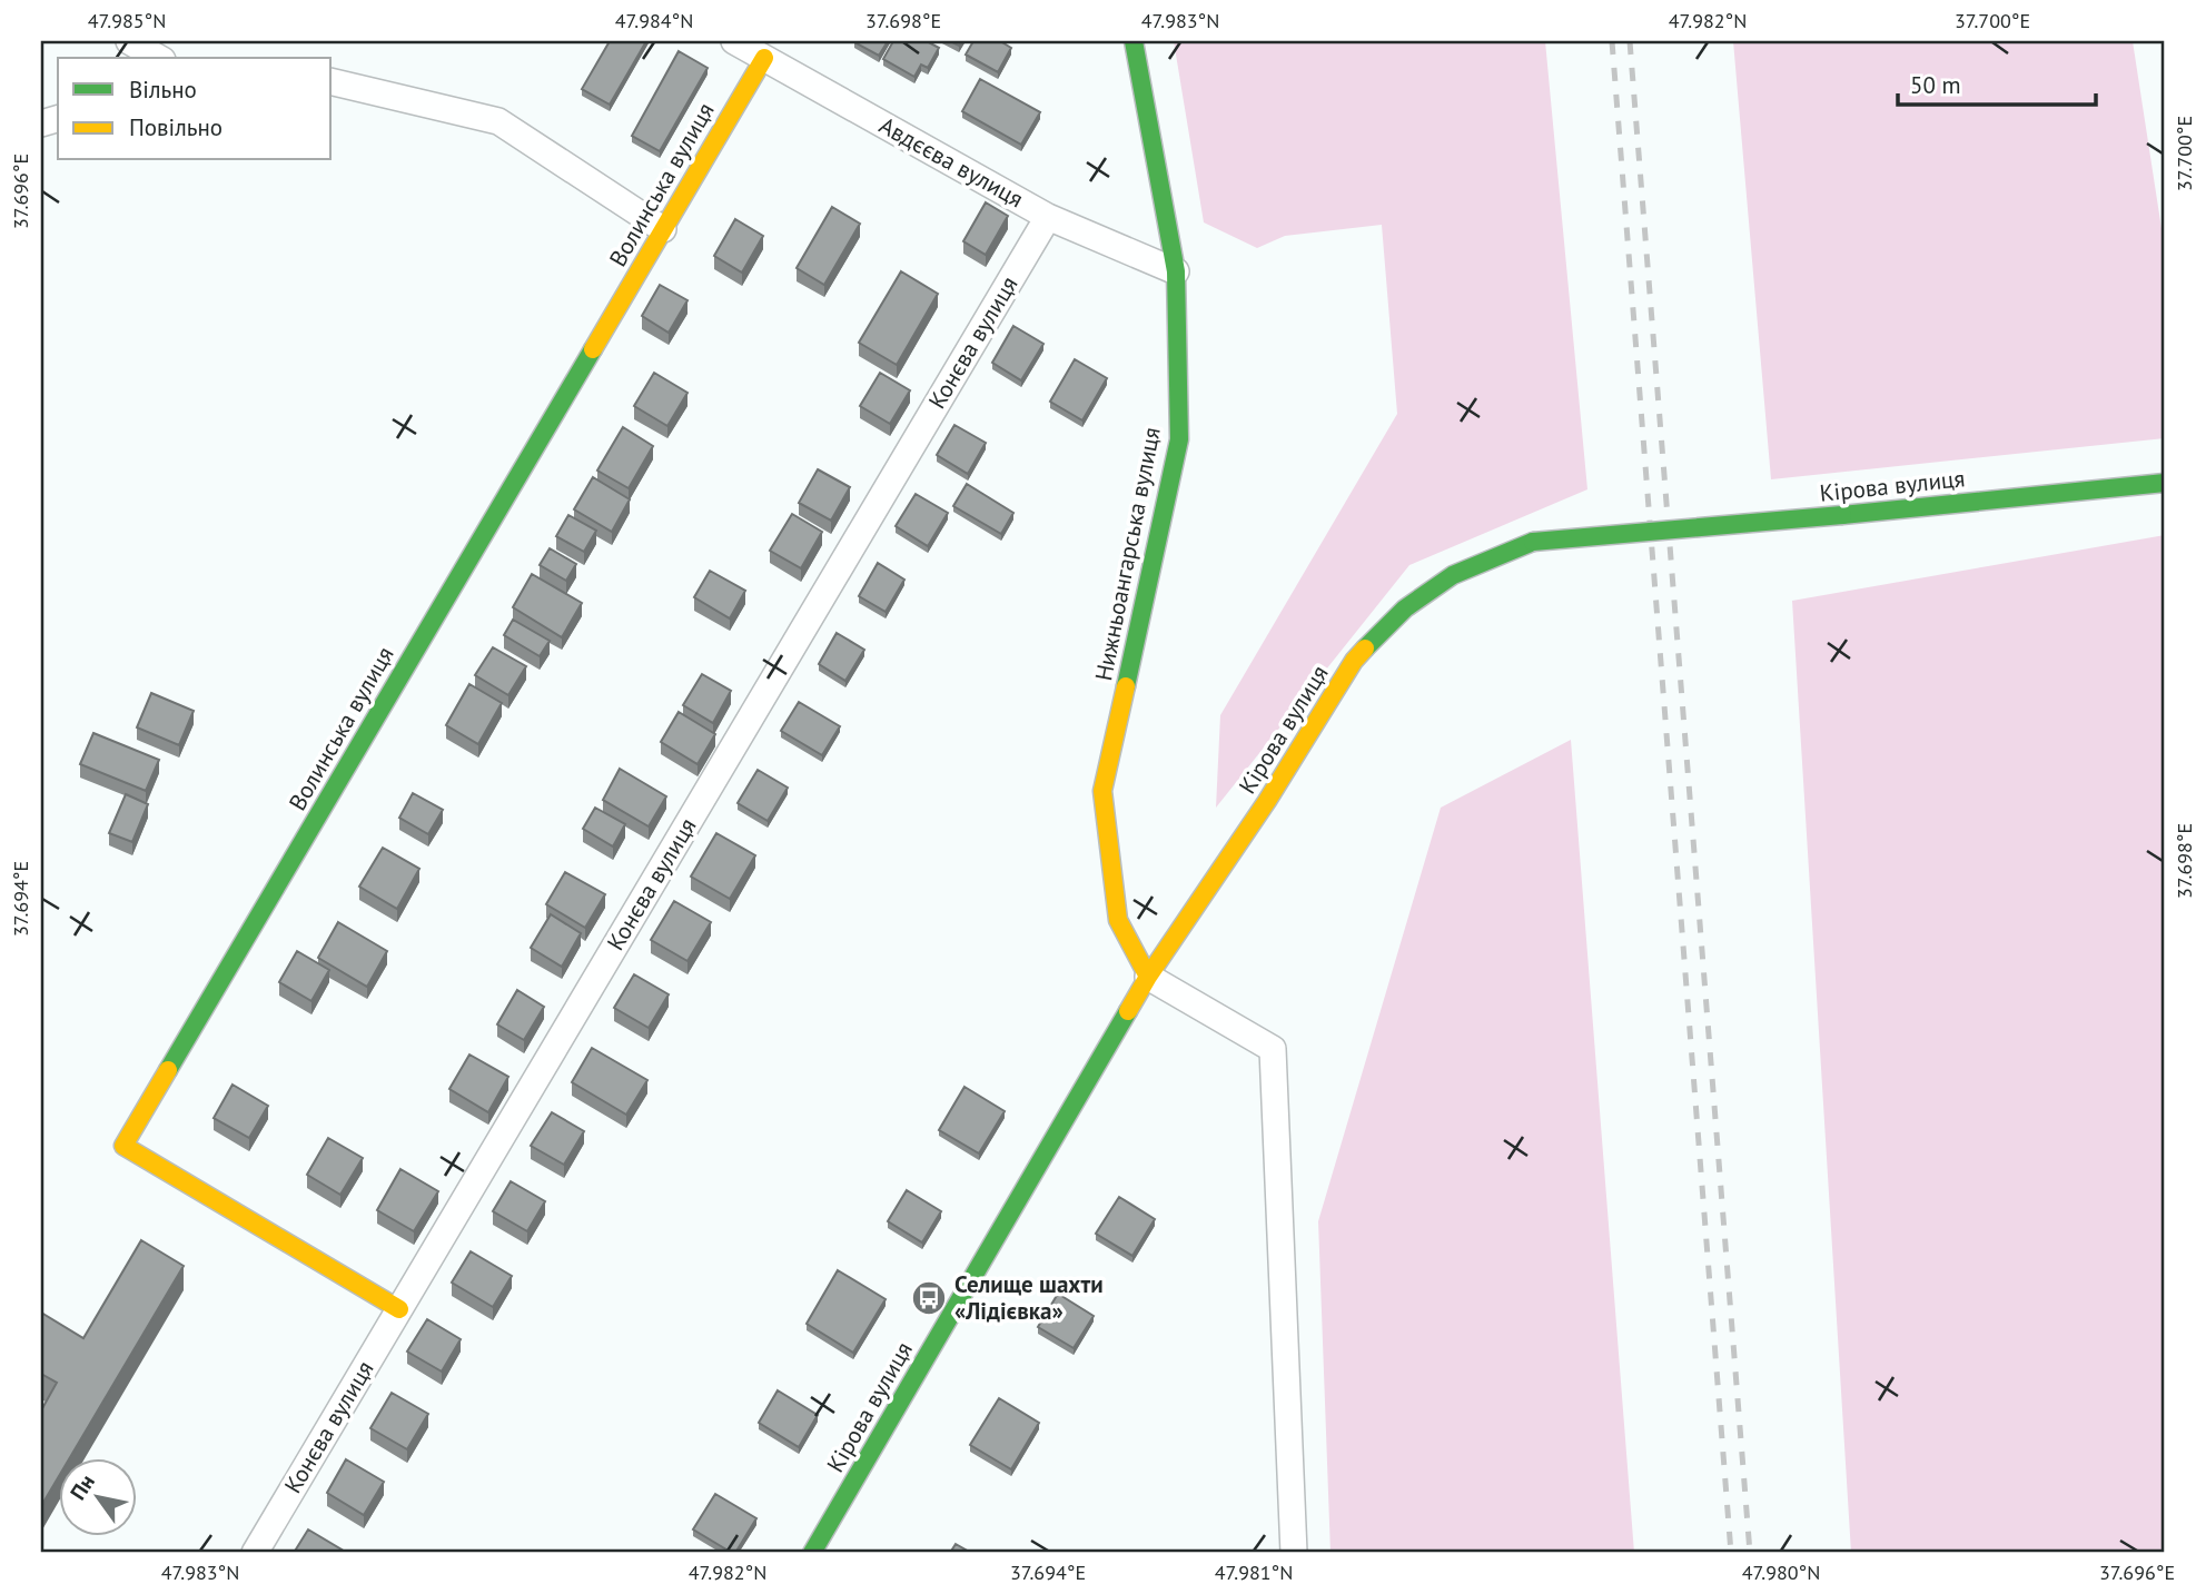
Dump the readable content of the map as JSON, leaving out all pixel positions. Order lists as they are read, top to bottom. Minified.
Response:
{"streets":{"street":["Авдєєва вулиця","Волинська вулиця","Конєва вулиця","Кірова вулиця","Нижньоангарська вулиця"]},"crossings":[["Авдєєва вулиця","Волинська вулиця"],["Авдєєва вулиця","Конєва вулиця"],["Авдєєва вулиця","Нижньоангарська вулиця"],["Волинська вулиця","Конєва вулиця"],["Кірова вулиця","Нижньоангарська вулиця"]],"places":{"bus stop":["Селище шахти «Лідієвка»"]},"legend":["Вільно","Повільно"],"scale_bar":"50 m","north":"top left","coordinates":["47.985°N","47.984°N","37.698°E","47.983°N","47.982°N","37.700°E","37.696°E","37.694°E","47.981°N","47.980°N"]}
